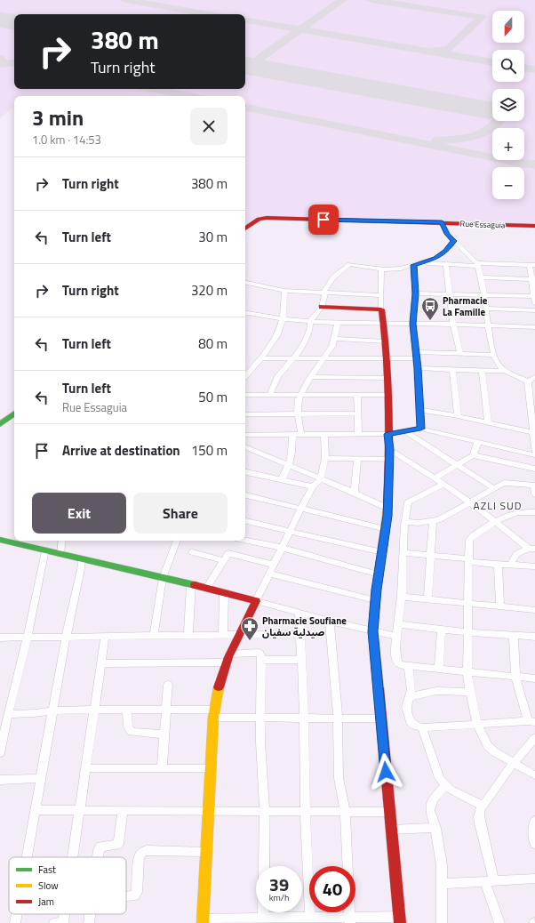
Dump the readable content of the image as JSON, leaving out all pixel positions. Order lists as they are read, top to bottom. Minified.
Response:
{"streets":{"street":["Rue Essaguia"]},"districts":["AZLI SUD"],"places":{"bus stop":["Pharmacie La Famille"],"pharmacy":["Pharmacie Soufiane صيدلية سفيان"]},"legend":["Fast","Slow","Jam"],"north":"bottom","page":{"map_buttons":["+","−"],"turn":["380 m","Turn right"],"heading":["3 min","1.0 km · 14:53"],"list":[{"name":"Turn right","value":"380 m"},{"name":"Turn left","value":"30 m"},{"name":"Turn right","value":"320 m"},{"name":"Turn left","value":"80 m"},{"name":"Turn left","note":"Rue Essaguia","value":"50 m"},{"name":"Arrive at destination","value":"150 m"}],"buttons":["Exit","Share"],"speed":"39 km/h","limit":"40"}}
